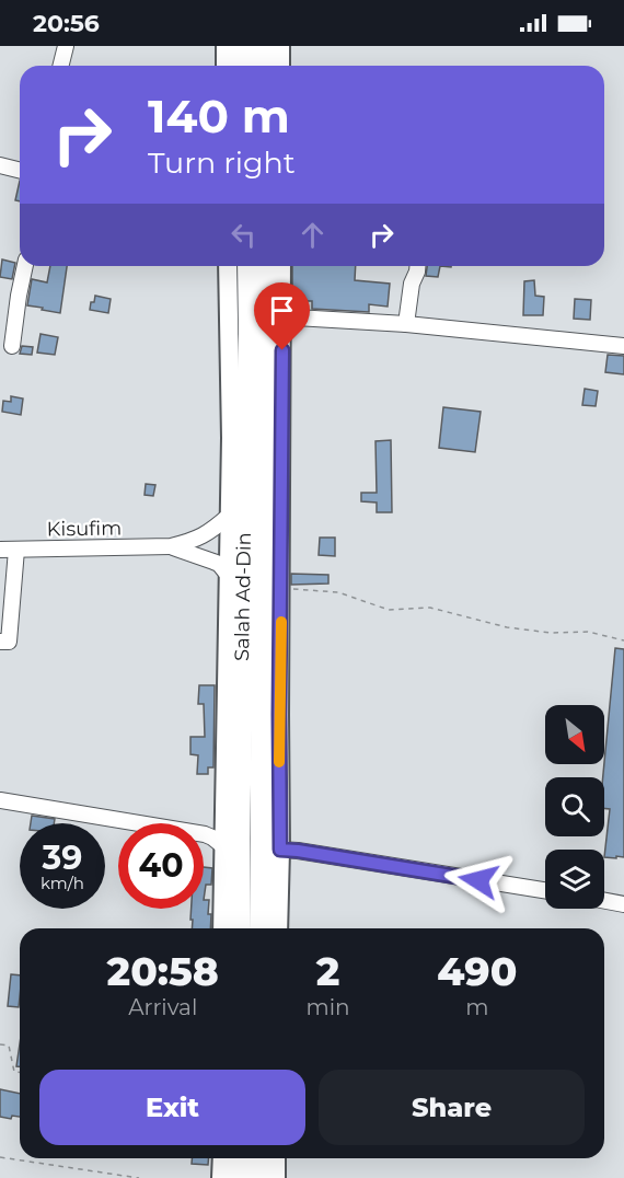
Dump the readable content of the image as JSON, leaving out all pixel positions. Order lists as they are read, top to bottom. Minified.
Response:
{"streets":{"highway":["Salah Ad-Din"],"street":["Kisufim"]},"north":"bottom right","page":{"status":"20:56","turn":["140 m","Turn right"],"speed":"39 km/h","limit":"40","eta":["20:58","Arrival","2","min","490","m"],"buttons":["Exit","Share"]}}
